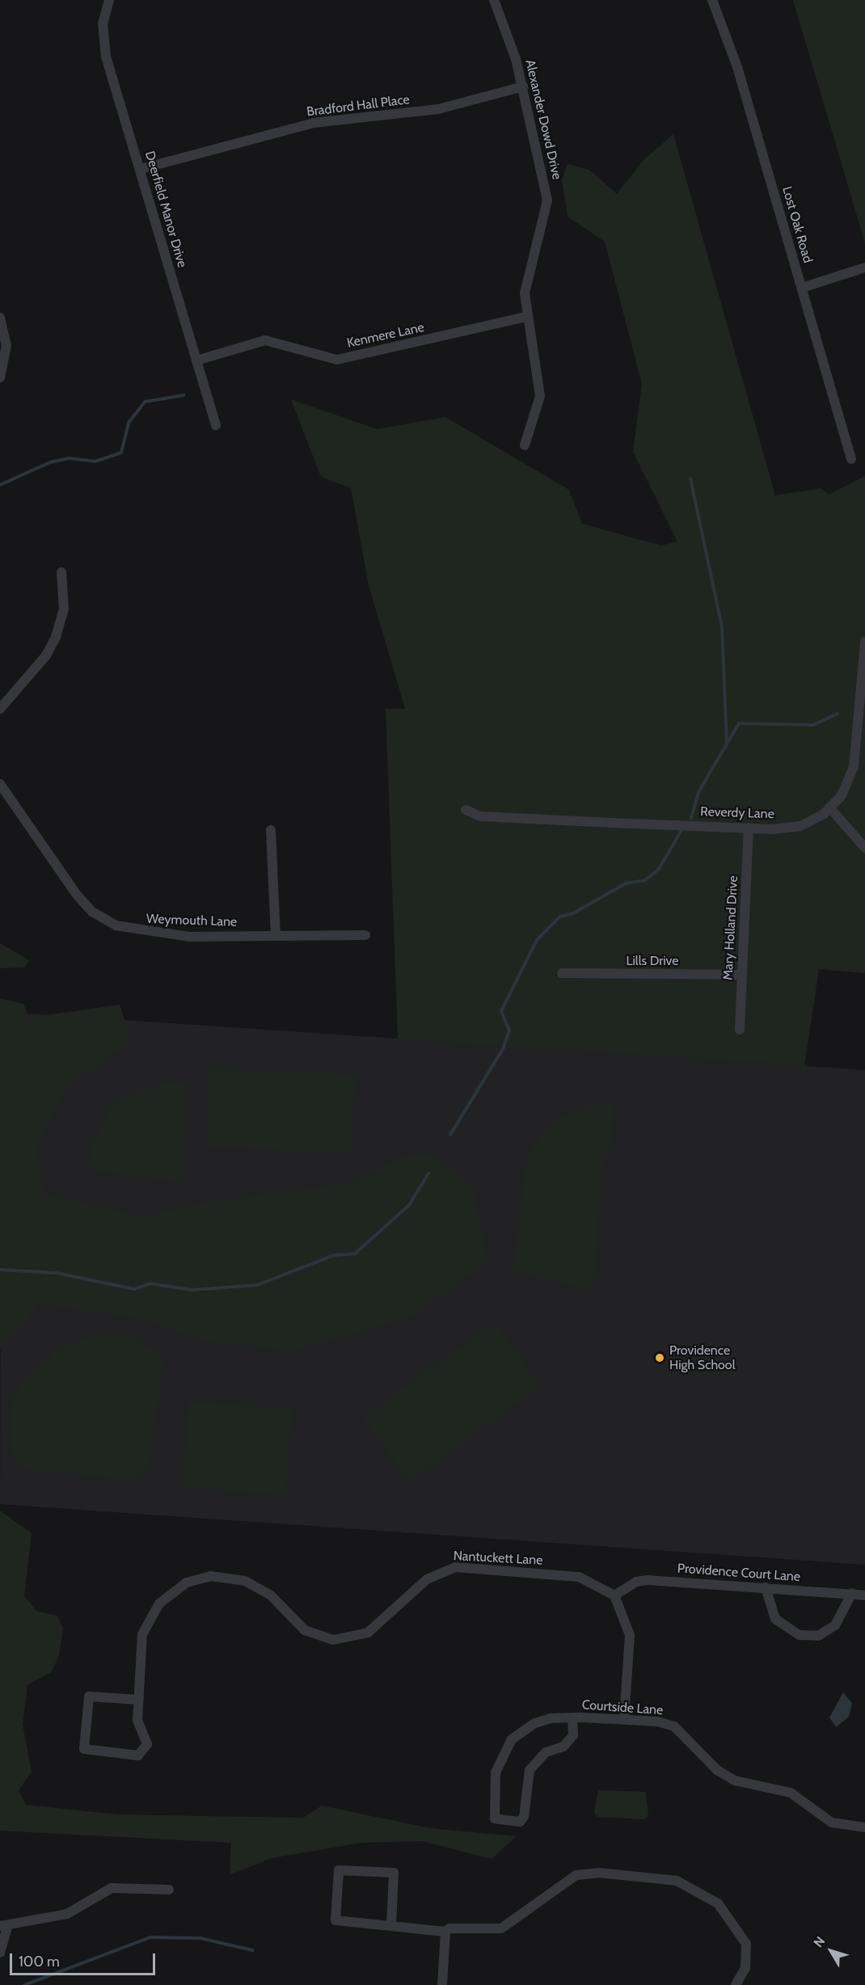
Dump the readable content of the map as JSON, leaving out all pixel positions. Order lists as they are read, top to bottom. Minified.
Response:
{"streets":{"street":["Bradford Hall Place","Alexander Dowd Drive","Deerfield Manor Drive","Lost Oak Road","Kenmere Lane","Reverdy Lane","Weymouth Lane","Mary Holland Drive","Lills Drive","Nantuckett Lane","Providence Court Lane","Courtside Lane"]},"crossings":[["Bradford Hall Place","Alexander Dowd Drive"],["Bradford Hall Place","Deerfield Manor Drive"],["Alexander Dowd Drive","Kenmere Lane"],["Deerfield Manor Drive","Kenmere Lane"],["Reverdy Lane","Mary Holland Drive"],["Mary Holland Drive","Lills Drive"],["Nantuckett Lane","Providence Court Lane"]],"places":["Providence High School"],"scale_bar":"100 m","north":"top left"}
